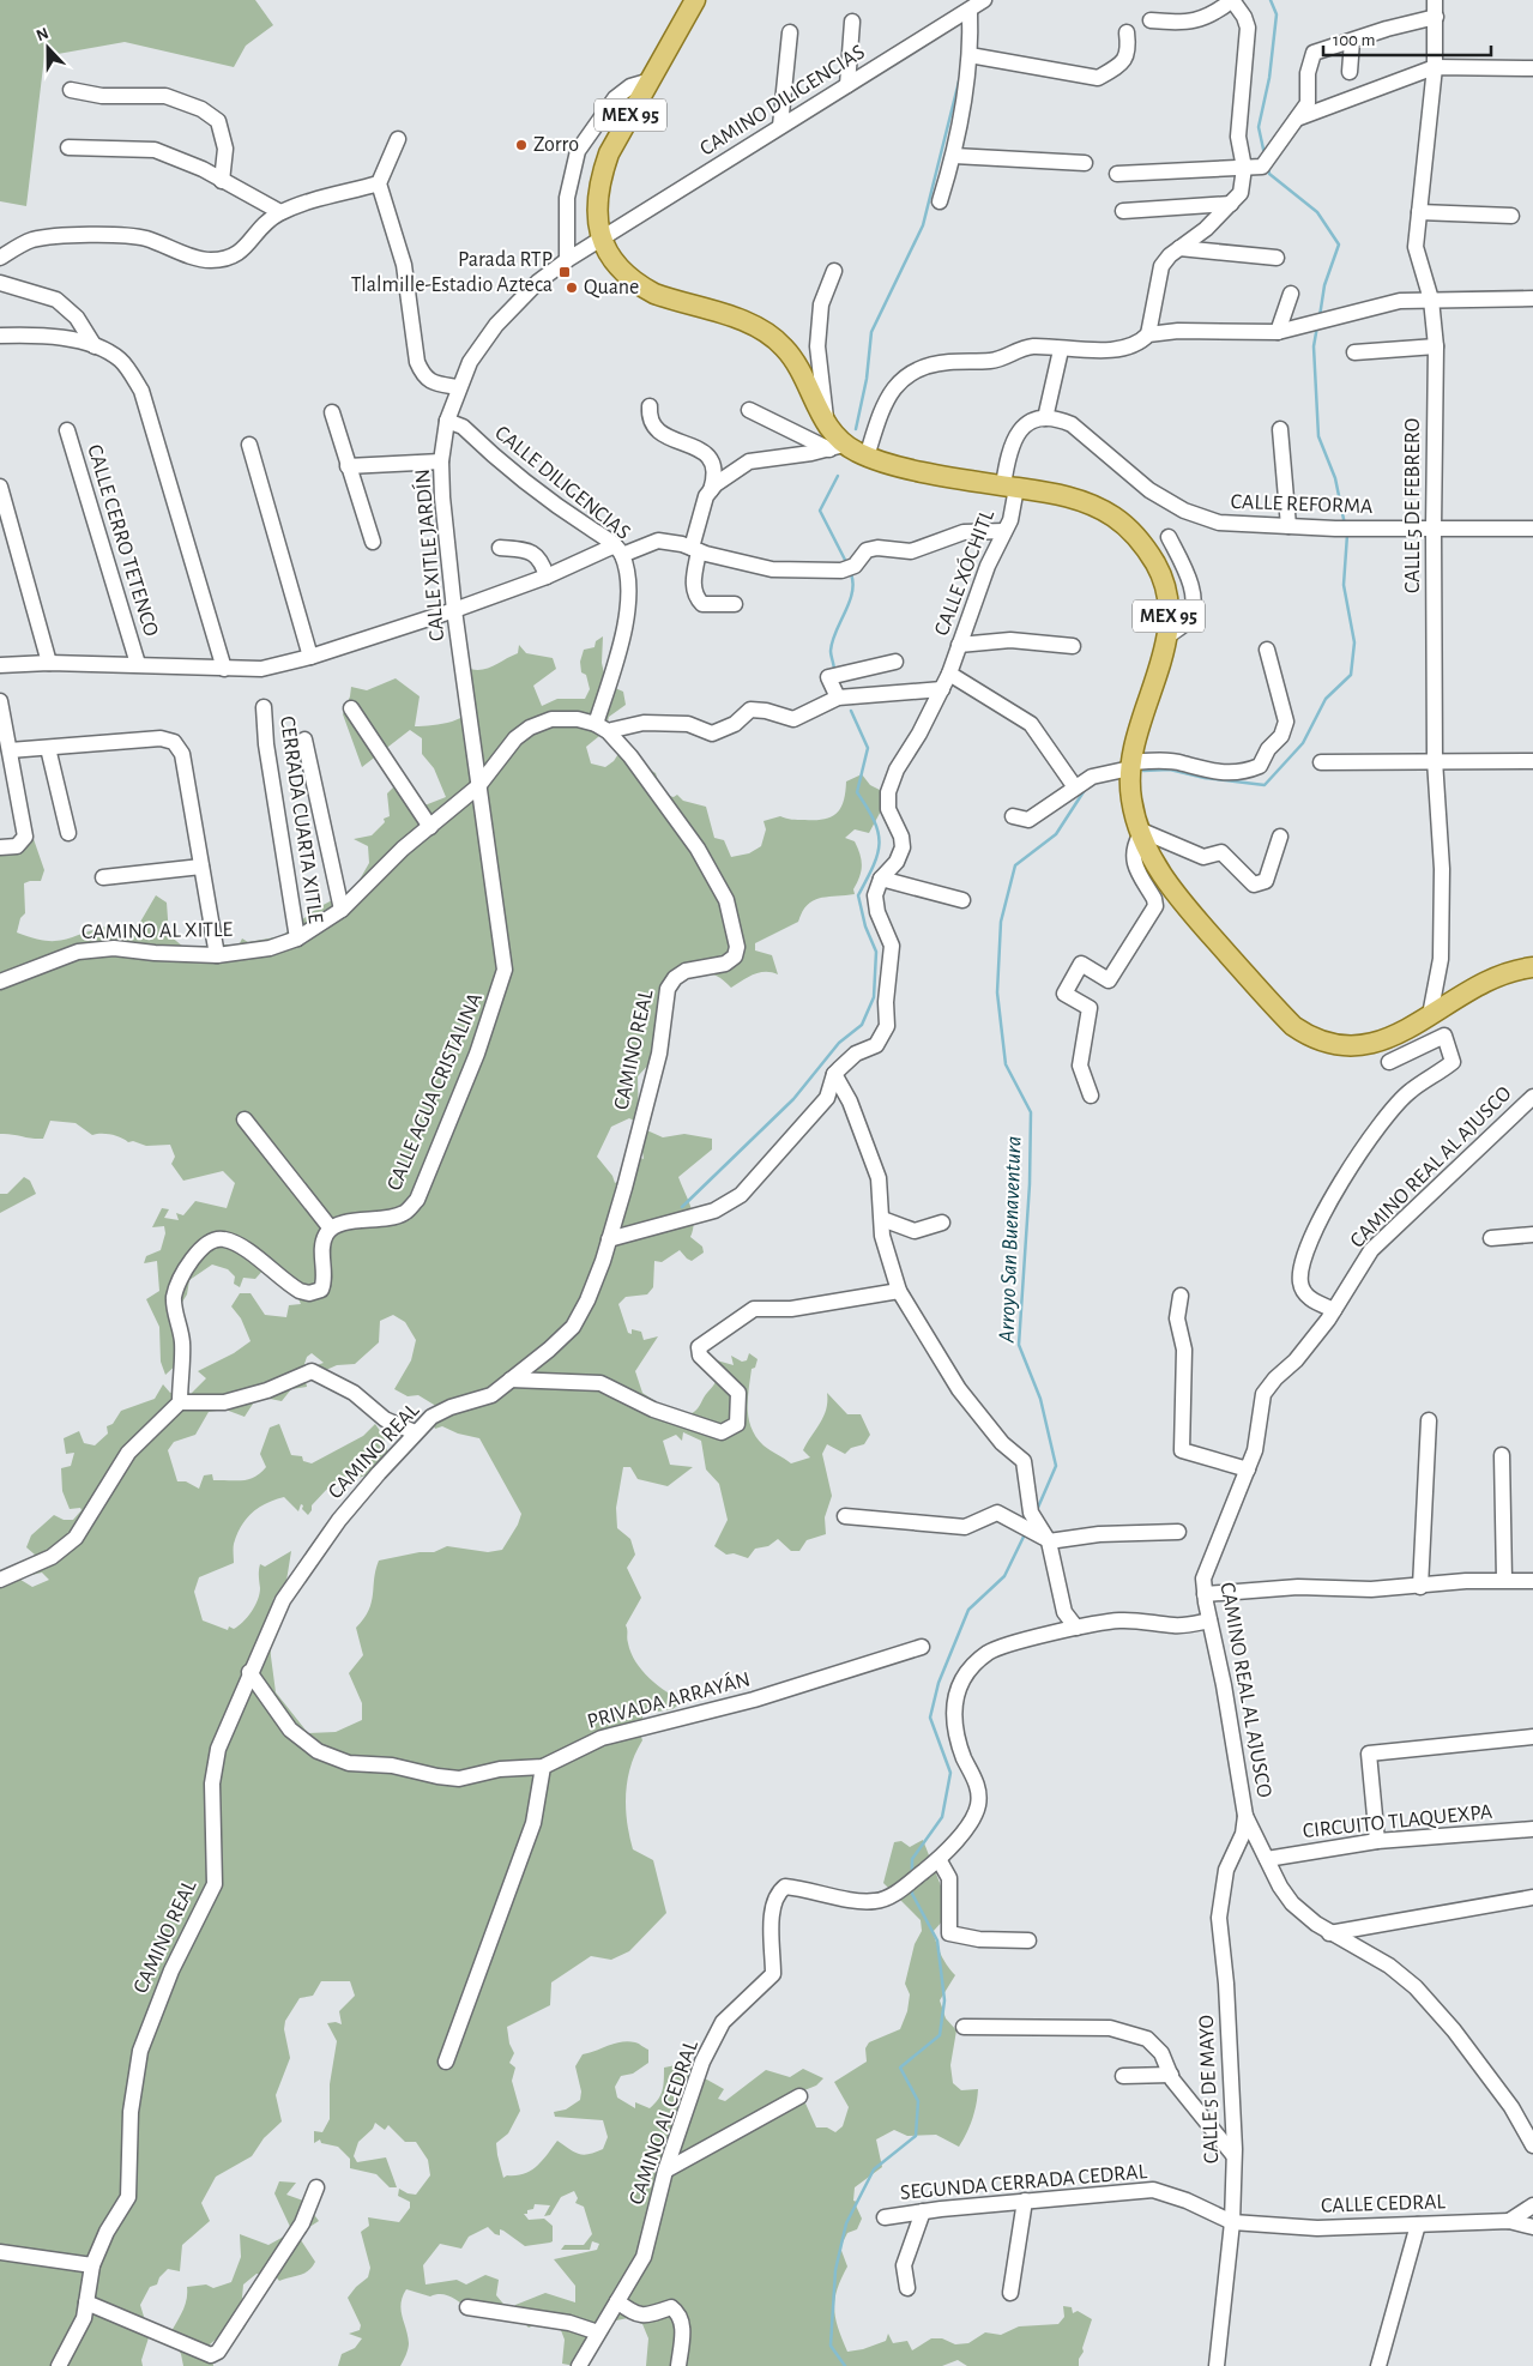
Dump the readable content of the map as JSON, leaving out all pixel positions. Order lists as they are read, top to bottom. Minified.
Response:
{"streets":{"main road":["MEX 95"],"street":["CAMINO DILIGENCIAS","CALLE DILIGENCIAS","CALLE REFORMA","CALLE 5 DE FEBRERO","CALLE CERRO TETENCO","CALLE XITLE JARDÍN","CALLE XÓCHITL","CERRADA CUARTA XITLE","CAMINO AL XITLE","CAMINO REAL","CALLE AGUA CRISTALINA","CAMINO REAL AL AJUSCO","PRIVADA ARRAYÁN","CIRCUITO TLAQUEXPA","CALLE 5 DE MAYO","CAMINO AL CEDRAL","SEGUNDA CERRADA CEDRAL","CALLE CEDRAL"]},"crossings":[["CAMINO DILIGENCIAS","MEX 95"],["CAMINO DILIGENCIAS","CALLE XITLE JARDÍN"],["MEX 95","CALLE 5 DE FEBRERO"],["MEX 95","CALLE XITLE JARDÍN"],["MEX 95","CALLE XÓCHITL"],["CALLE DILIGENCIAS","CALLE XITLE JARDÍN"],["CALLE DILIGENCIAS","CAMINO REAL"],["CALLE REFORMA","CALLE 5 DE FEBRERO"],["CALLE XITLE JARDÍN","CAMINO AL XITLE"],["CALLE XITLE JARDÍN","CALLE AGUA CRISTALINA"],["CERRADA CUARTA XITLE","CAMINO AL XITLE"],["CAMINO AL XITLE","CALLE AGUA CRISTALINA"],["CAMINO REAL","PRIVADA ARRAYÁN"],["CAMINO REAL AL AJUSCO","CIRCUITO TLAQUEXPA"],["CAMINO REAL AL AJUSCO","CALLE 5 DE MAYO"],["CAMINO REAL AL AJUSCO","CAMINO AL CEDRAL"],["CALLE 5 DE MAYO","SEGUNDA CERRADA CEDRAL"],["CALLE 5 DE MAYO","CALLE CEDRAL"],["SEGUNDA CERRADA CEDRAL","CALLE CEDRAL"]],"water":["Arroyo San Buenaventura"],"places":{"other":["Zorro","Quane"],"transit":["Parada RTP Tlalmille-Estadio Azteca"]},"scale_bar":"100 m","north":"top"}
